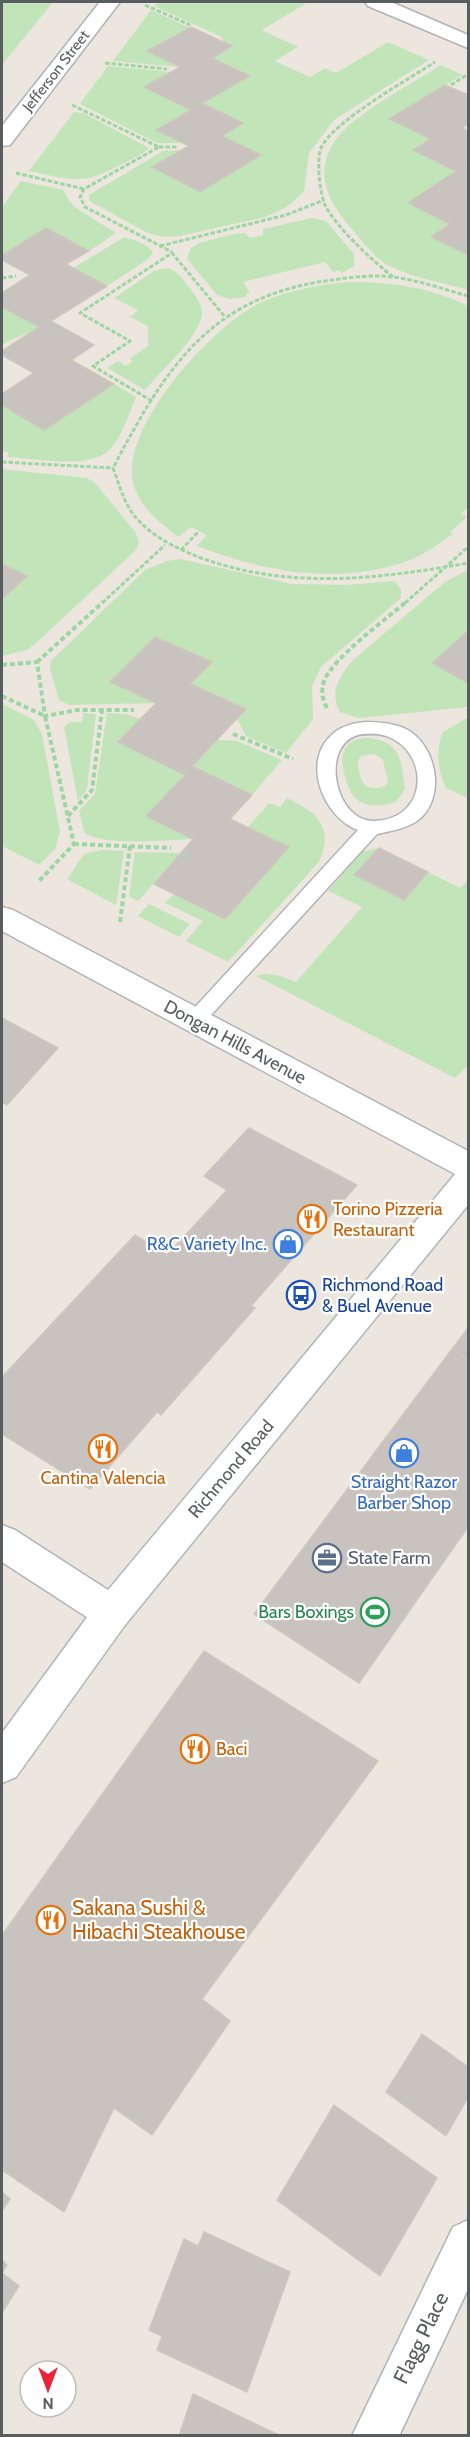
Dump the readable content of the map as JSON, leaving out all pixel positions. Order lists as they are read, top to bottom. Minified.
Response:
{"streets":{"street":["Jefferson Street","Dongan Hills Avenue","Richmond Road","Flagg Place"]},"places":{"restaurant":["Torino Pizzeria Restaurant","Cantina Valencia","Baci","Sakana Sushi & Hibachi Steakhouse"],"shop":["R&C Variety Inc.","Straight Razor Barber Shop"],"bus stop":["Richmond Road & Buel Avenue"],"office":["State Farm"],"sports":["Bars Boxings"]},"north":"bottom"}
